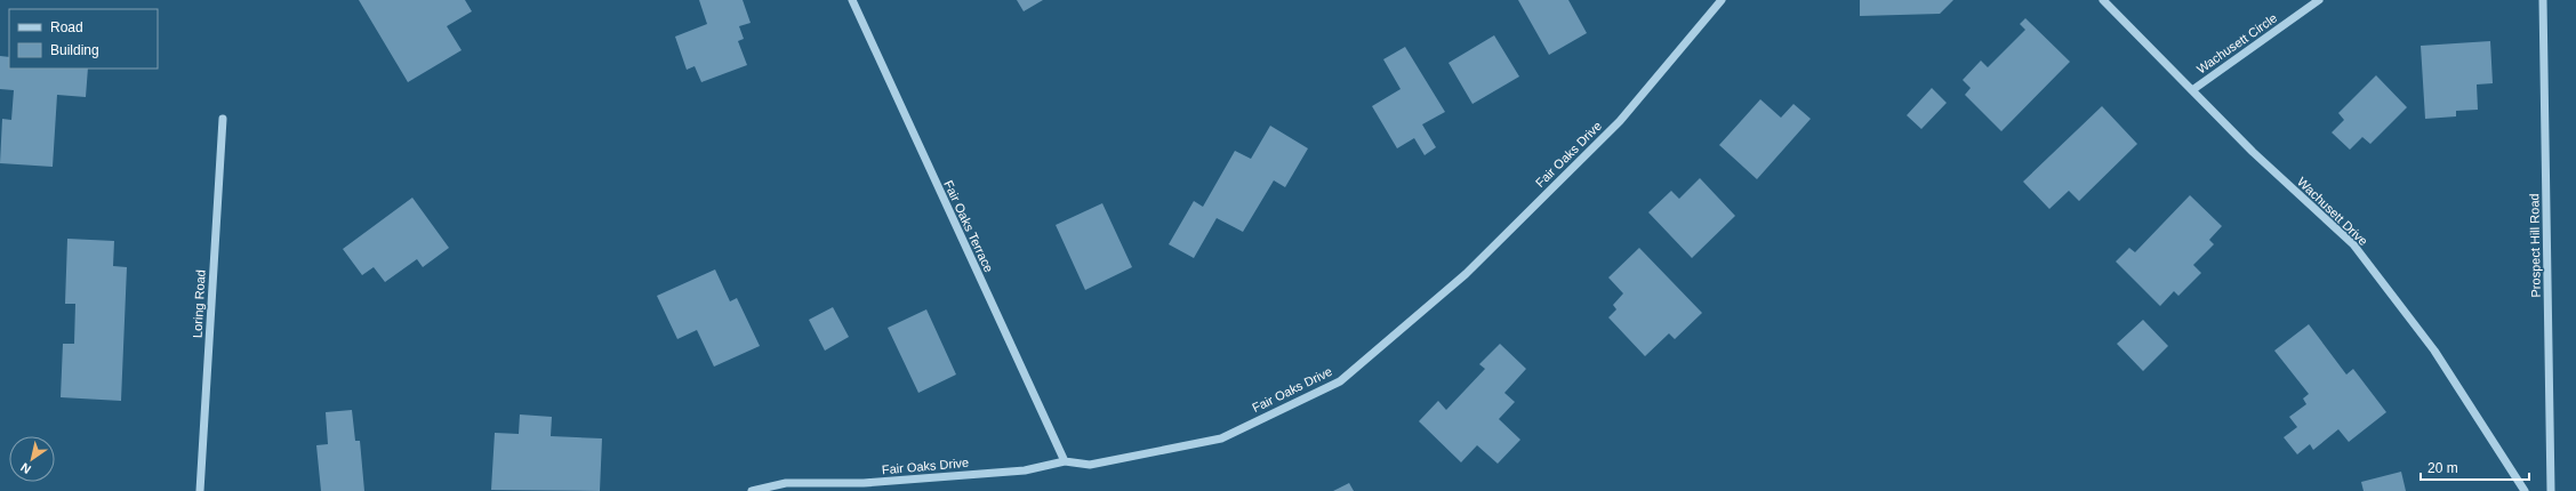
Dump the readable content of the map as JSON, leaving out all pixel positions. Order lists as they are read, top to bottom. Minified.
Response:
{"streets":{"street":["Wachusett Circle","Fair Oaks Drive","Wachusett Drive","Fair Oaks Terrace","Prospect Hill Road","Loring Road"]},"crossings":[["Wachusett Circle","Wachusett Drive"],["Fair Oaks Drive","Fair Oaks Terrace"]],"legend":["Road","Building"],"scale_bar":"20 m","north":"bottom left"}
